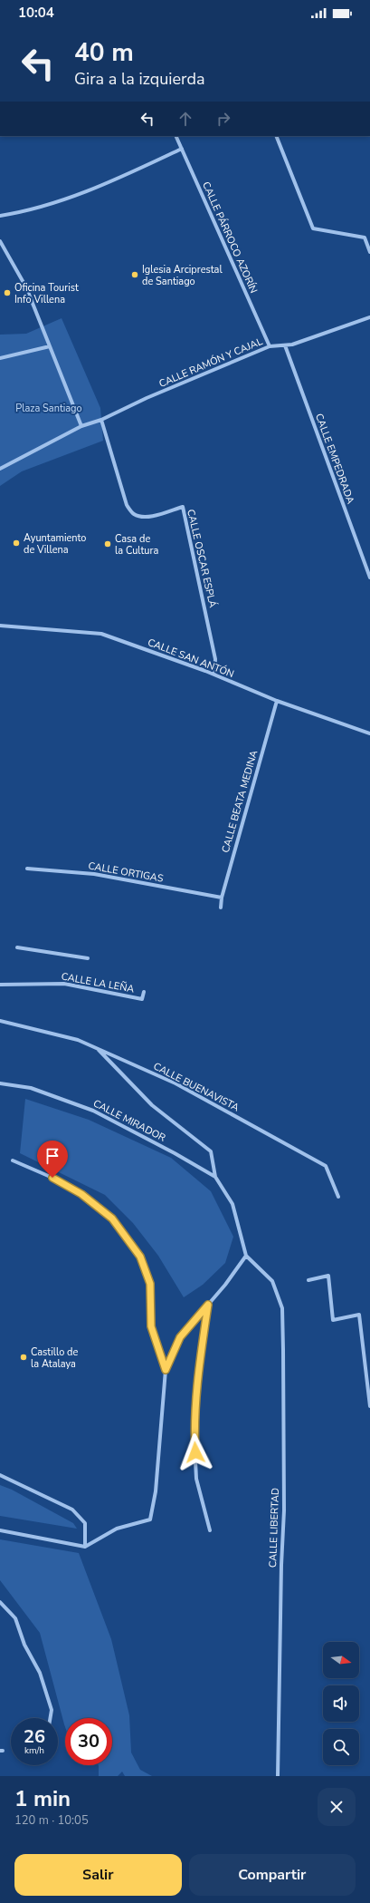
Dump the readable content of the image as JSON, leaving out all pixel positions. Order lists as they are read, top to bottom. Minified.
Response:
{"streets":{"street":["CALLE PÁRROCO AZORÍN","CALLE RAMÓN Y CAJAL","CALLE EMPEDRADA","CALLE OSCAR ESPLÁ","CALLE SAN ANTÓN","CALLE BEATA MEDINA","CALLE ORTIGAS","CALLE LA LEÑA","CALLE BUENAVISTA","CALLE MIRADOR","CALLE LIBERTAD"]},"crossings":[["CALLE PÁRROCO AZORÍN","CALLE RAMÓN Y CAJAL"],["CALLE RAMÓN Y CAJAL","CALLE EMPEDRADA"],["CALLE RAMÓN Y CAJAL","CALLE OSCAR ESPLÁ"],["CALLE OSCAR ESPLÁ","CALLE SAN ANTÓN"],["CALLE SAN ANTÓN","CALLE BEATA MEDINA"],["CALLE BEATA MEDINA","CALLE ORTIGAS"],["CALLE MIRADOR","CALLE LIBERTAD"]],"parks":["Plaza Santiago"],"places":["Iglesia Arciprestal de Santiago","Oficina Tourist Info Villena","Ayuntamiento de Villena","Casa de la Cultura","Castillo de la Atalaya"],"north":"right","page":{"status":"10:04","turn":["40 m","Gira a la izquierda"],"speed":"26 km/h","limit":"30","heading":["1 min","120 m · 10:05"],"buttons":["Salir","Compartir"]}}
